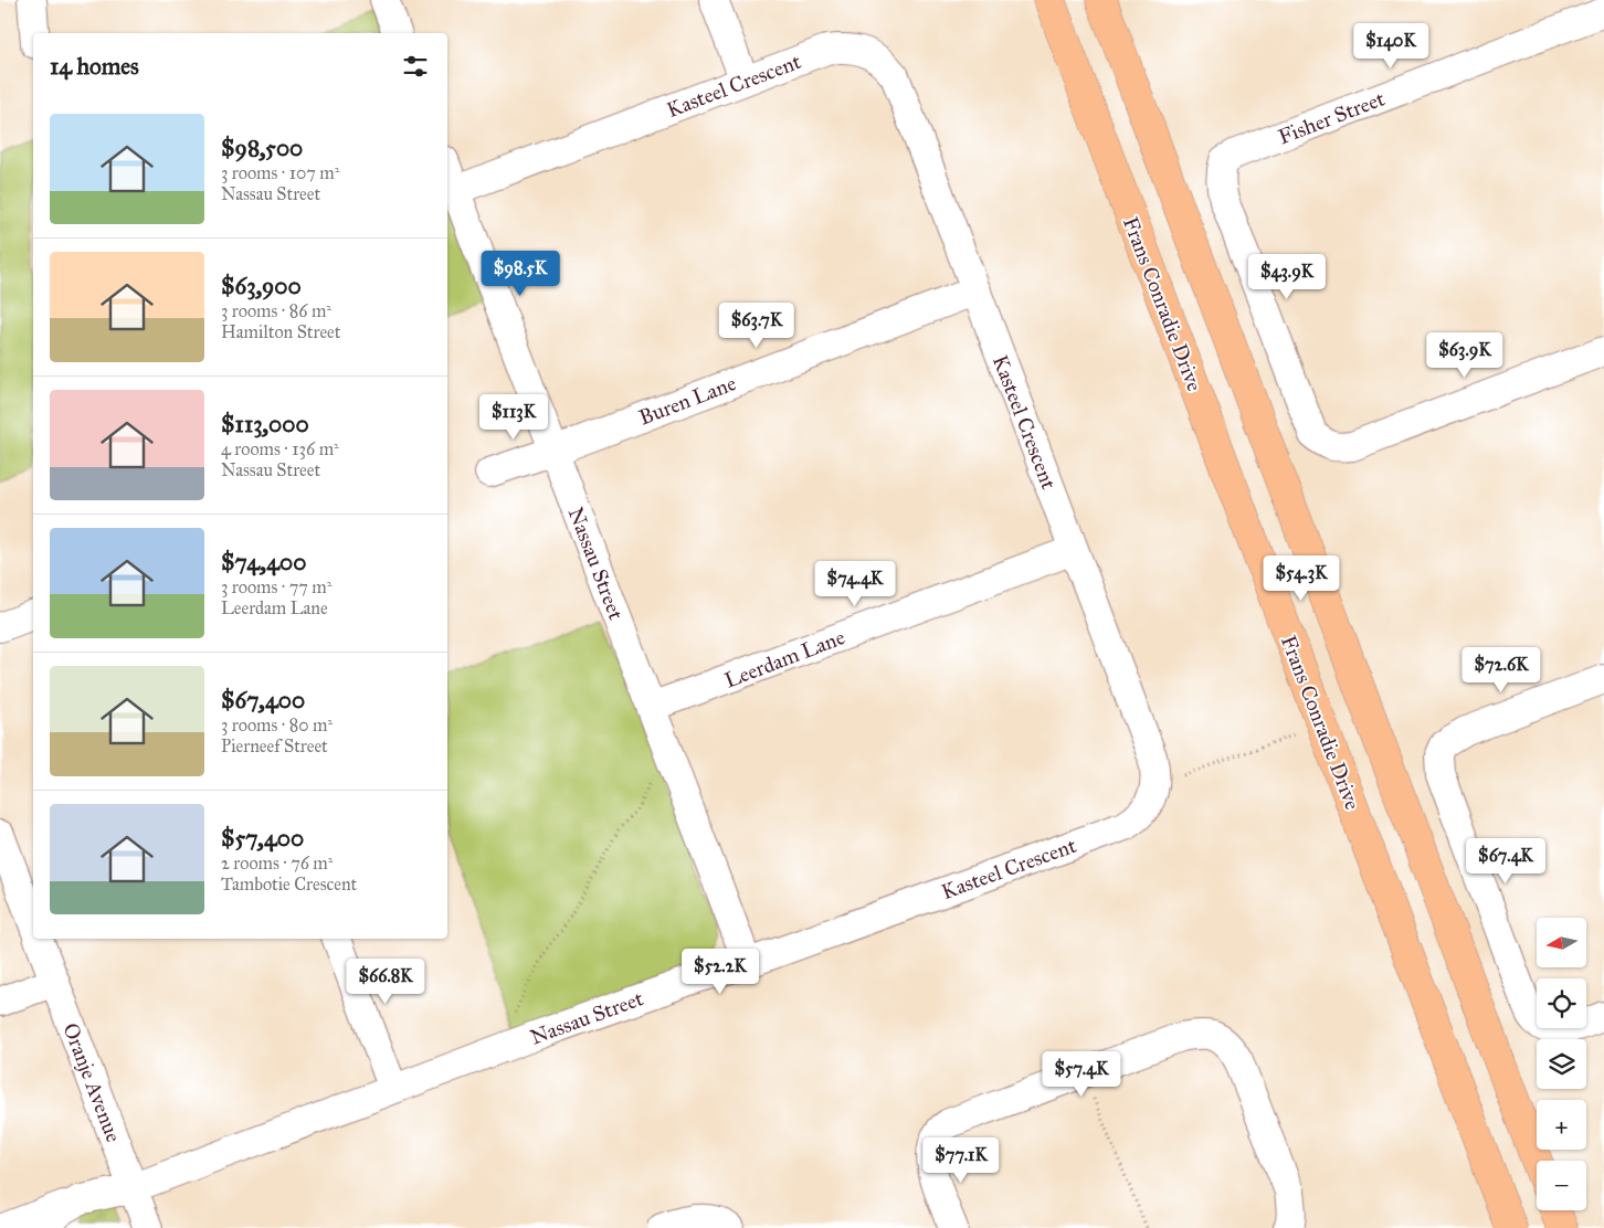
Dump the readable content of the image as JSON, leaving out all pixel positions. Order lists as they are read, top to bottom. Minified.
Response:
{"streets":{"main road":["Frans Conradie Drive"],"street":["Kasteel Crescent","Fisher Street","Buren Lane","Nassau Street","Leerdam Lane","Oranje Avenue"]},"crossings":[["Kasteel Crescent","Buren Lane"],["Kasteel Crescent","Nassau Street"],["Kasteel Crescent","Leerdam Lane"],["Buren Lane","Nassau Street"],["Nassau Street","Leerdam Lane"],["Nassau Street","Oranje Avenue"]],"north":"left","page":{"price":["$140K","$98.5K","$43.9K","$63.7K","$63.9K","$113K","$54.3K","$74.4K","$72.6K","$67.4K","$52.2K","$66.8K","$57.4K","$77.1K"],"heading":"14 homes","list":[{"name":"$98,500","note":"3 rooms · 107 m² · Nassau Street"},{"name":"$63,900","note":"3 rooms · 86 m² · Hamilton Street"},{"name":"$113,000","note":"4 rooms · 136 m² · Nassau Street"},{"name":"$74,400","note":"3 rooms · 77 m² · Leerdam Lane"},{"name":"$67,400","note":"3 rooms · 80 m² · Pierneef Street"},{"name":"$57,400","note":"2 rooms · 76 m² · Tambotie Crescent"}],"map_buttons":["+","−"]}}
